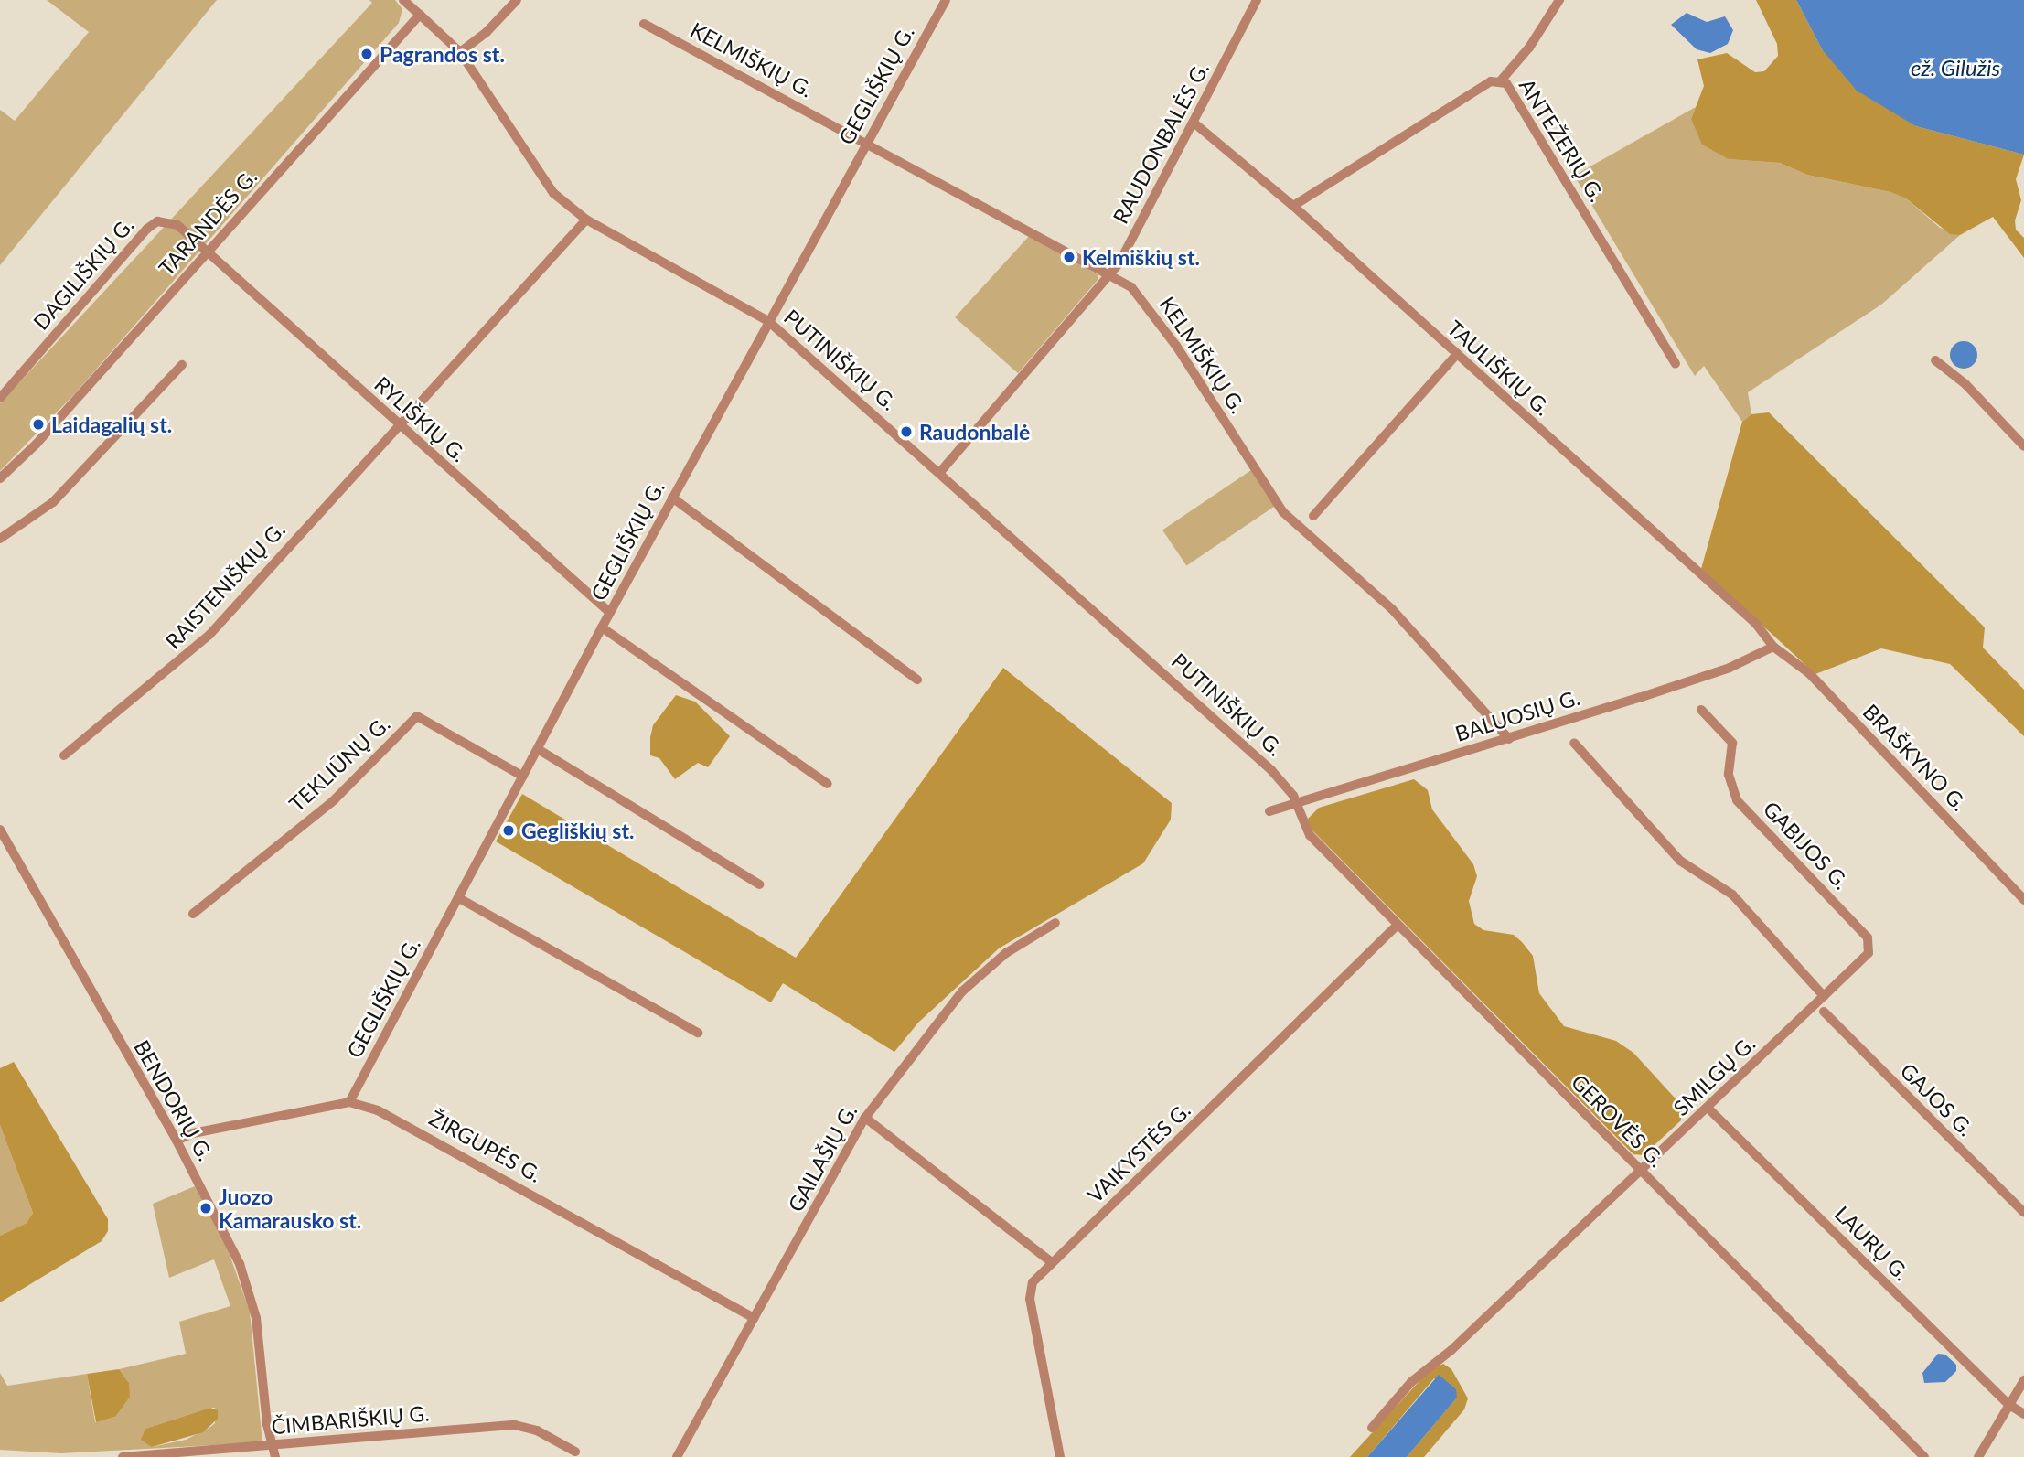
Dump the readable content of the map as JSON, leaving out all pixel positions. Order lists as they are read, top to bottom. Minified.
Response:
{"streets":{"street":["KELMIŠKIŲ G.","GEGLIŠKIŲ G.","ANTEŽERIŲ G.","RAUDONBALĖS G.","TARANDĖS G.","DAGILIŠKIŲ G.","PUTINIŠKIŲ G.","TAULIŠKIŲ G.","RYLIŠKIŲ G.","RAISTENIŠKIŲ G.","BALUOSIŲ G.","BRAŠKYNO G.","TEKLIŪNŲ G.","GABIJOS G.","SMILGŲ G.","GAJOS G.","BENDORIŲ G.","GEROVĖS G.","ŽIRGUPĖS G.","VAIKYSTĖS G.","GAILAŠIŲ G.","LAURŲ G.","ČIMBARIŠKIŲ G."]},"crossings":[["KELMIŠKIŲ G.","GEGLIŠKIŲ G."],["KELMIŠKIŲ G.","RAUDONBALĖS G."],["KELMIŠKIŲ G.","BALUOSIŲ G."],["GEGLIŠKIŲ G.","PUTINIŠKIŲ G."],["GEGLIŠKIŲ G.","RYLIŠKIŲ G."],["GEGLIŠKIŲ G.","TEKLIŪNŲ G."],["GEGLIŠKIŲ G.","ŽIRGUPĖS G."],["ANTEŽERIŲ G.","TAULIŠKIŲ G."],["RAUDONBALĖS G.","PUTINIŠKIŲ G."],["RAUDONBALĖS G.","TAULIŠKIŲ G."],["TARANDĖS G.","DAGILIŠKIŲ G."],["TARANDĖS G.","PUTINIŠKIŲ G."],["TARANDĖS G.","RYLIŠKIŲ G."],["DAGILIŠKIŲ G.","RYLIŠKIŲ G."],["PUTINIŠKIŲ G.","RAISTENIŠKIŲ G."],["PUTINIŠKIŲ G.","BALUOSIŲ G."],["PUTINIŠKIŲ G.","GEROVĖS G."],["TAULIŠKIŲ G.","BALUOSIŲ G."],["TAULIŠKIŲ G.","BRAŠKYNO G."],["RYLIŠKIŲ G.","RAISTENIŠKIŲ G."],["BALUOSIŲ G.","BRAŠKYNO G."],["BALUOSIŲ G.","GEROVĖS G."],["GABIJOS G.","SMILGŲ G."],["SMILGŲ G.","GEROVĖS G."],["SMILGŲ G.","LAURŲ G."],["BENDORIŲ G.","ČIMBARIŠKIŲ G."],["GEROVĖS G.","VAIKYSTĖS G."],["ŽIRGUPĖS G.","GAILAŠIŲ G."]],"water":["ež. Gilužis"],"places":["Pagrandos st.","Kelmiškių st.","Laidagalių st.","Raudonbalė","Gegliškių st.","Juozo Kamarausko st."]}
